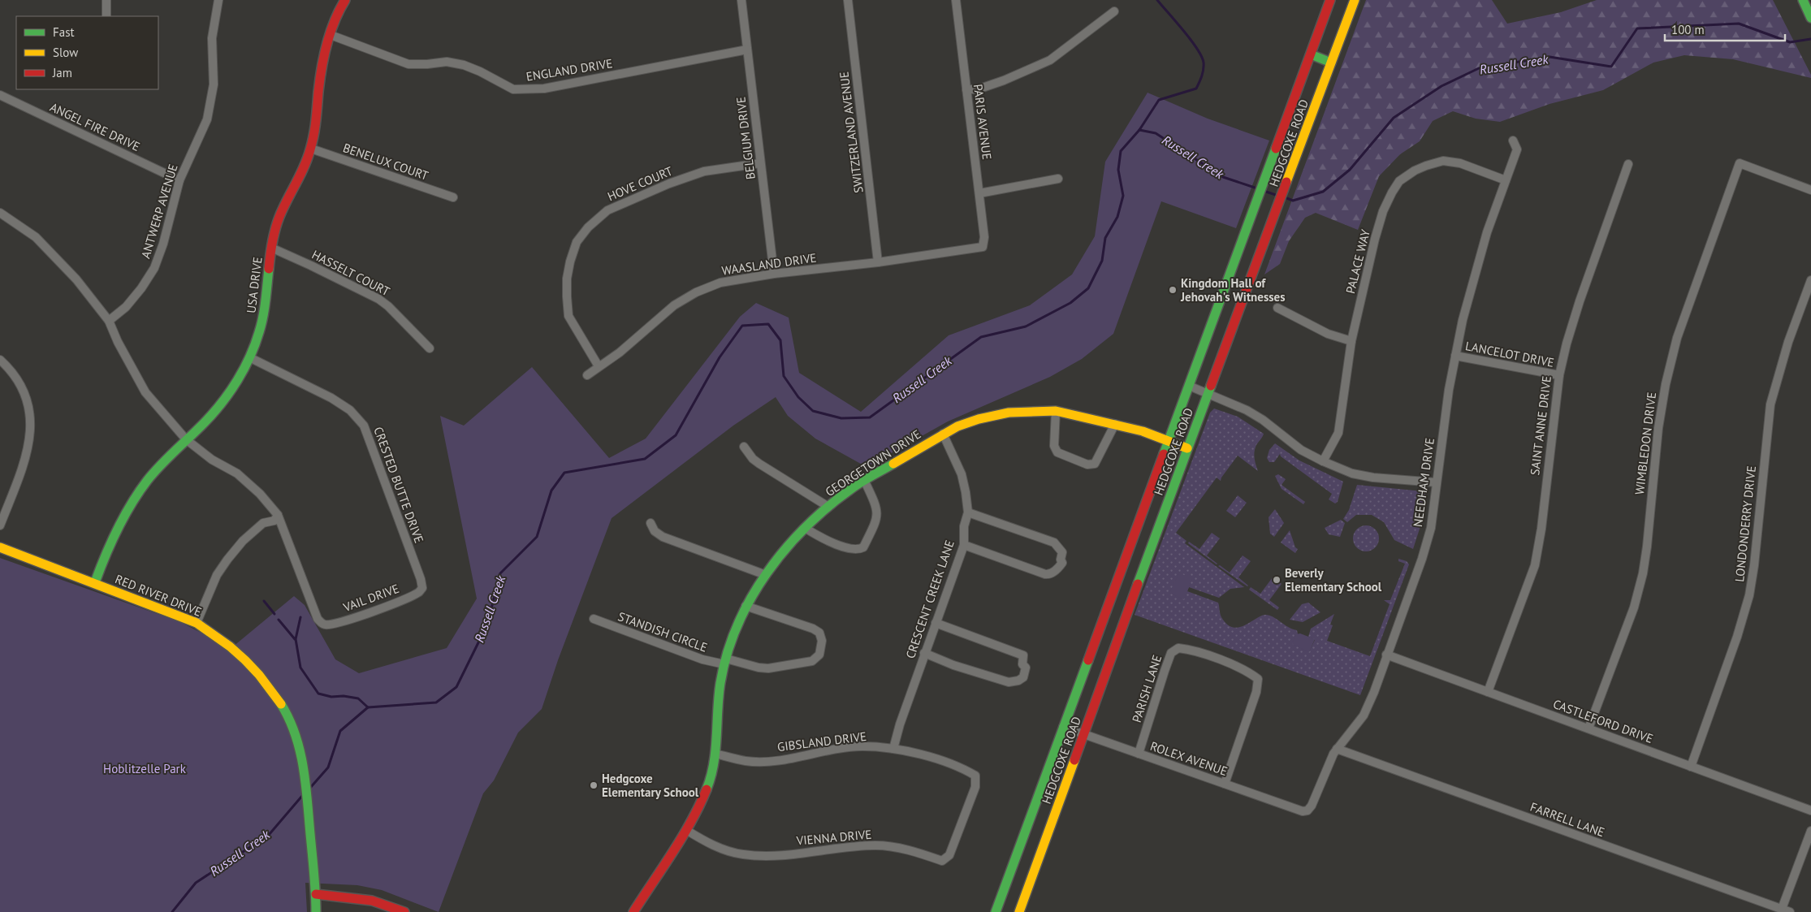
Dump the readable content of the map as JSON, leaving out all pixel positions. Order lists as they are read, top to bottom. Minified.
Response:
{"streets":{"street":["ENGLAND DRIVE","PARIS AVENUE","ANGEL FIRE DRIVE","SWITZERLAND AVENUE","BELGIUM DRIVE","HEDGCOXE ROAD","BENELUX COURT","HOVE COURT","ANTWERP AVENUE","PALACE WAY","WAASLAND DRIVE","HASSELT COURT","USA DRIVE","LANCELOT DRIVE","SAINT ANNE DRIVE","WIMBLEDON DRIVE","GEORGETOWN DRIVE","NEEDHAM DRIVE","CRESTED BUTTE DRIVE","LONDONDERRY DRIVE","RED RIVER DRIVE","VAIL DRIVE","CRESCENT CREEK LANE","STANDISH CIRCLE","PARISH LANE","CASTLEFORD DRIVE","GIBSLAND DRIVE","ROLEX AVENUE","FARRELL LANE","VIENNA DRIVE"]},"crossings":[["ENGLAND DRIVE","BELGIUM DRIVE"],["ENGLAND DRIVE","USA DRIVE"],["PARIS AVENUE","WAASLAND DRIVE"],["ANGEL FIRE DRIVE","ANTWERP AVENUE"],["SWITZERLAND AVENUE","WAASLAND DRIVE"],["BELGIUM DRIVE","HOVE COURT"],["BELGIUM DRIVE","WAASLAND DRIVE"],["HEDGCOXE ROAD","GEORGETOWN DRIVE"],["HEDGCOXE ROAD","ROLEX AVENUE"],["BENELUX COURT","USA DRIVE"],["HOVE COURT","WAASLAND DRIVE"],["PALACE WAY","NEEDHAM DRIVE"],["HASSELT COURT","USA DRIVE"],["USA DRIVE","CRESTED BUTTE DRIVE"],["USA DRIVE","RED RIVER DRIVE"],["LANCELOT DRIVE","SAINT ANNE DRIVE"],["LANCELOT DRIVE","NEEDHAM DRIVE"],["SAINT ANNE DRIVE","CASTLEFORD DRIVE"],["WIMBLEDON DRIVE","CASTLEFORD DRIVE"],["GEORGETOWN DRIVE","CRESCENT CREEK LANE"],["GEORGETOWN DRIVE","STANDISH CIRCLE"],["GEORGETOWN DRIVE","GIBSLAND DRIVE"],["GEORGETOWN DRIVE","VIENNA DRIVE"],["NEEDHAM DRIVE","CASTLEFORD DRIVE"],["NEEDHAM DRIVE","ROLEX AVENUE"],["NEEDHAM DRIVE","FARRELL LANE"],["CRESTED BUTTE DRIVE","VAIL DRIVE"],["LONDONDERRY DRIVE","CASTLEFORD DRIVE"],["CRESCENT CREEK LANE","GIBSLAND DRIVE"],["PARISH LANE","ROLEX AVENUE"],["GIBSLAND DRIVE","VIENNA DRIVE"]],"water":["Russell Creek"],"parks":["Hoblitzelle Park"],"places":["Kingdom Hall of Jehovah's Witnesses","Beverly Elementary School","Hedgcoxe Elementary School"],"legend":["Fast","Slow","Jam"],"scale_bar":"100 m"}
